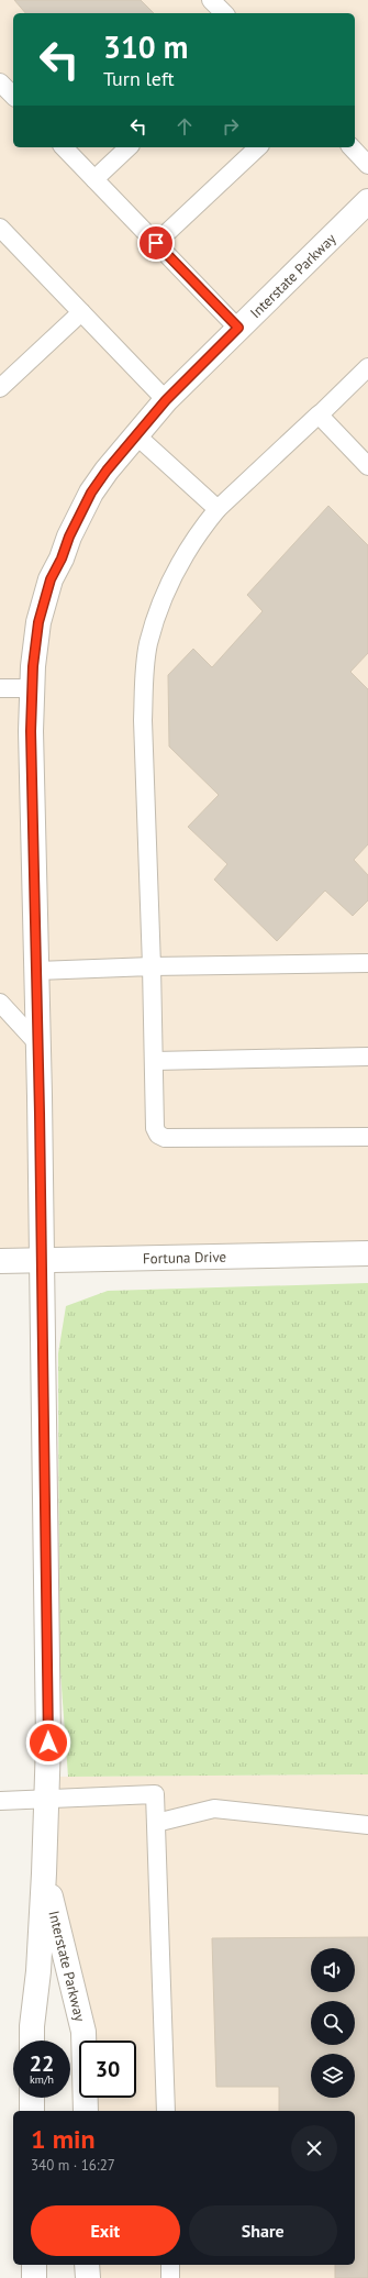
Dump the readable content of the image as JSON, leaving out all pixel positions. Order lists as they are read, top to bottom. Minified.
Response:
{"streets":{"street":["Interstate Parkway","Fortuna Drive"]},"crossings":[["Interstate Parkway","Fortuna Drive"]],"page":{"turn":["310 m","Turn left"],"speed":"22 km/h","limit":"30","heading":["1 min","340 m · 16:27"],"buttons":["Exit","Share"]}}
